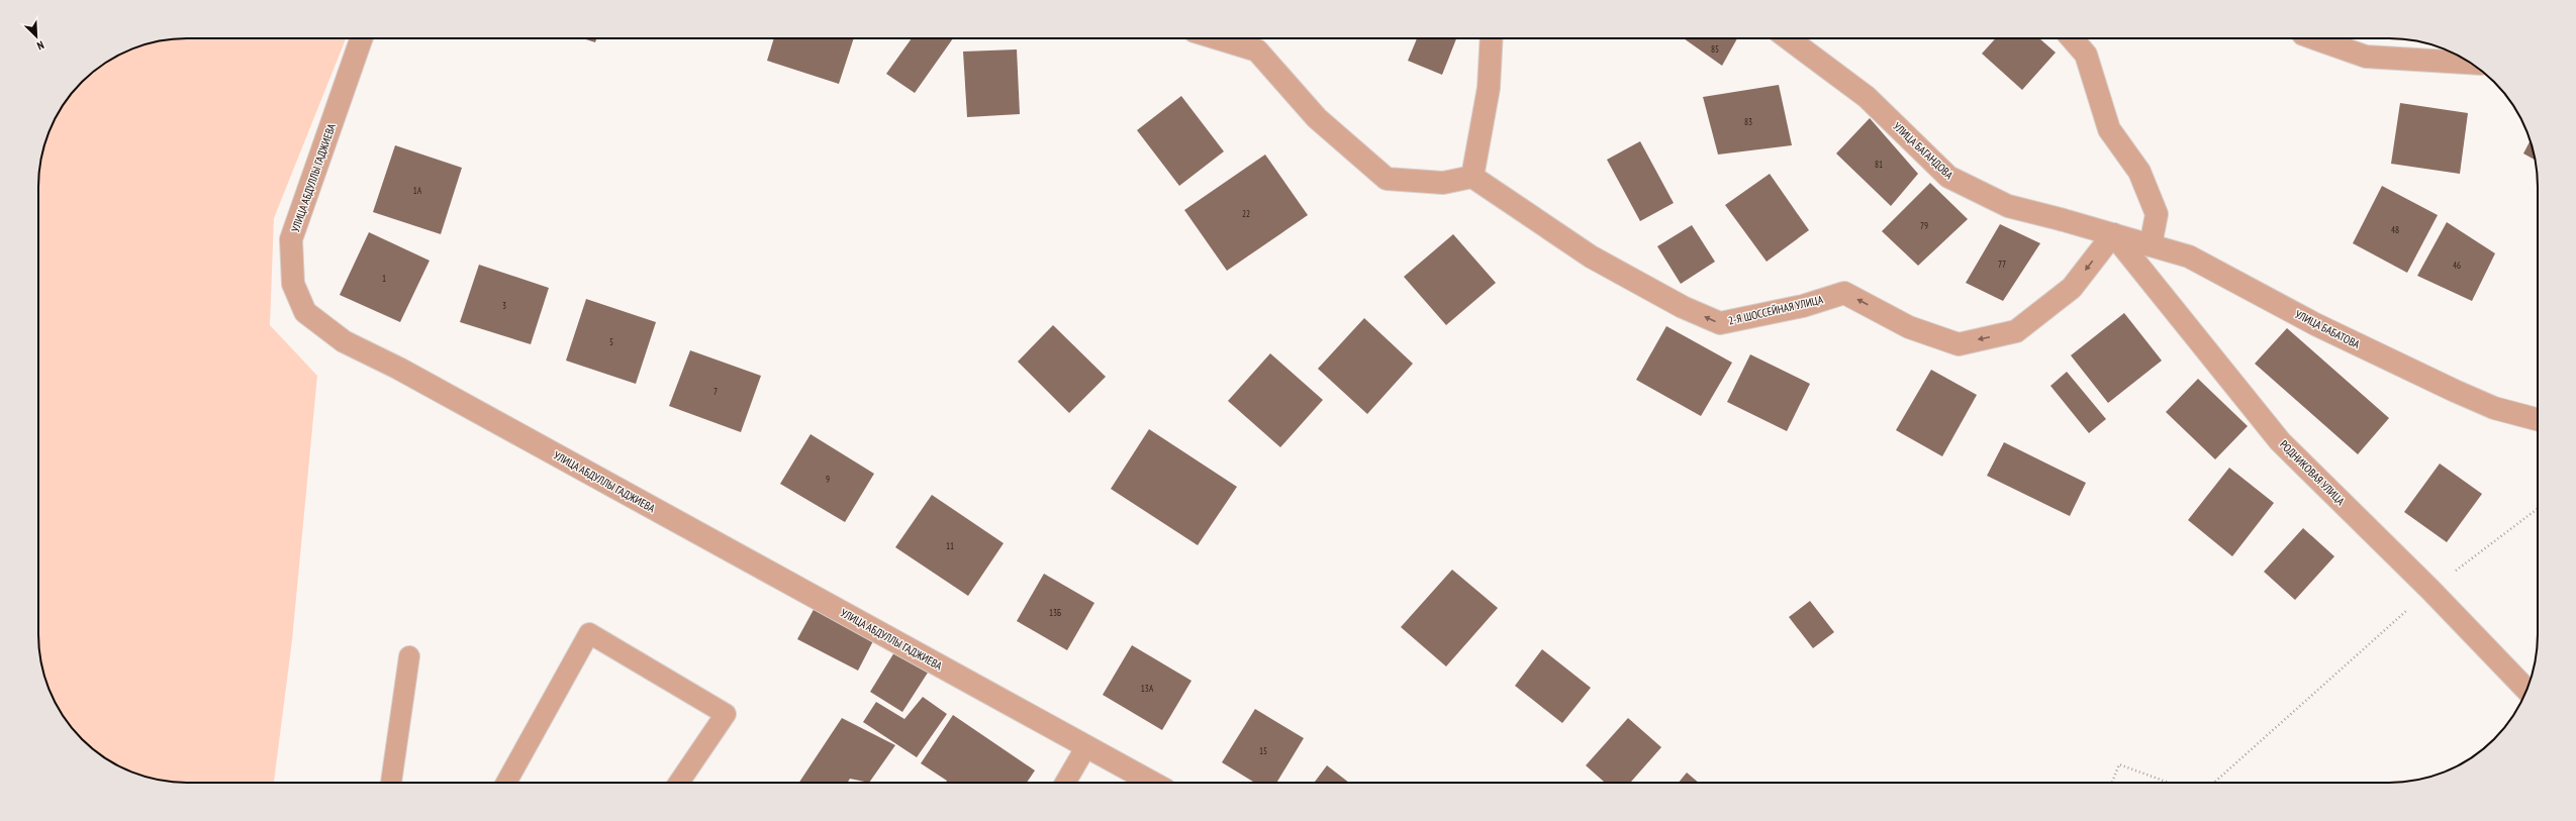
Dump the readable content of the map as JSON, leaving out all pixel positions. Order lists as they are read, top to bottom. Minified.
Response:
{"streets":{"street":["УЛИЦА БАГАНДОВА","УЛИЦА АБДУЛЛЫ ГАДЖИЕВА","2-Я ШОССЕЙНАЯ УЛИЦА","УЛИЦА БАБАТОВА","РОДНИКОВАЯ УЛИЦА"]},"crossings":[["УЛИЦА БАГАНДОВА","2-Я ШОССЕЙНАЯ УЛИЦА"],["УЛИЦА БАГАНДОВА","УЛИЦА БАБАТОВА"],["УЛИЦА БАГАНДОВА","РОДНИКОВАЯ УЛИЦА"],["2-Я ШОССЕЙНАЯ УЛИЦА","УЛИЦА БАБАТОВА"],["2-Я ШОССЕЙНАЯ УЛИЦА","РОДНИКОВАЯ УЛИЦА"],["УЛИЦА БАБАТОВА","РОДНИКОВАЯ УЛИЦА"]],"one_way":["2-Я ШОССЕЙНАЯ УЛИЦА"],"house_numbers":["85","83","81","1А","22","79","48","77","46","1","3","5","7","9","11","13Б","13А","15"],"north":"bottom right"}
